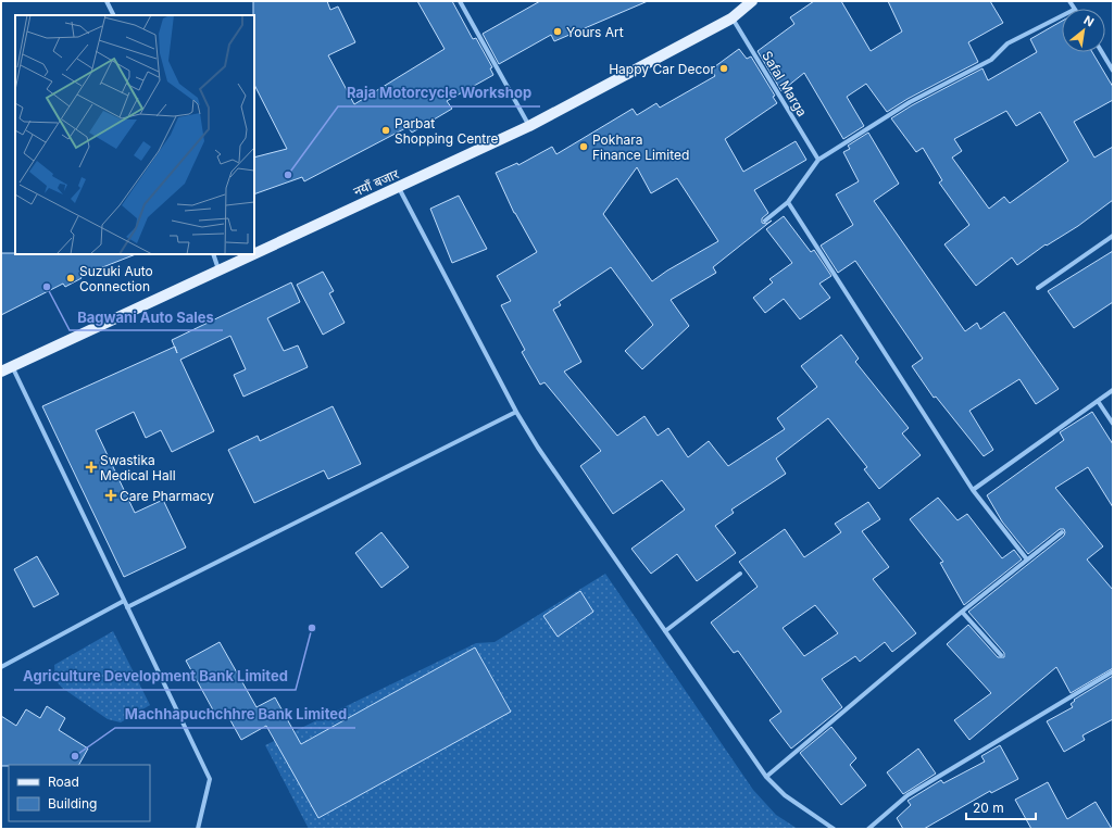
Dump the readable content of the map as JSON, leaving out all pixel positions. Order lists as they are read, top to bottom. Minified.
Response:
{"streets":{"main road":["नयाँ बजार"],"street":["Safal Marga"]},"crossings":[["Safal Marga","नयाँ बजार"]],"places":{"other":["Yours Art","Happy Car Decor","Parbat Shopping Centre","Pokhara Finance Limited","Raja Motorcycle Workshop","Suzuki Auto Connection","Bagwani Auto Sales","Agriculture Development Bank Limited","Machhapuchchhre Bank Limited"],"health":["Swastika Medical Hall","Care Pharmacy"]},"legend":["Road","Building"],"scale_bar":"20 m","north":"top right"}
